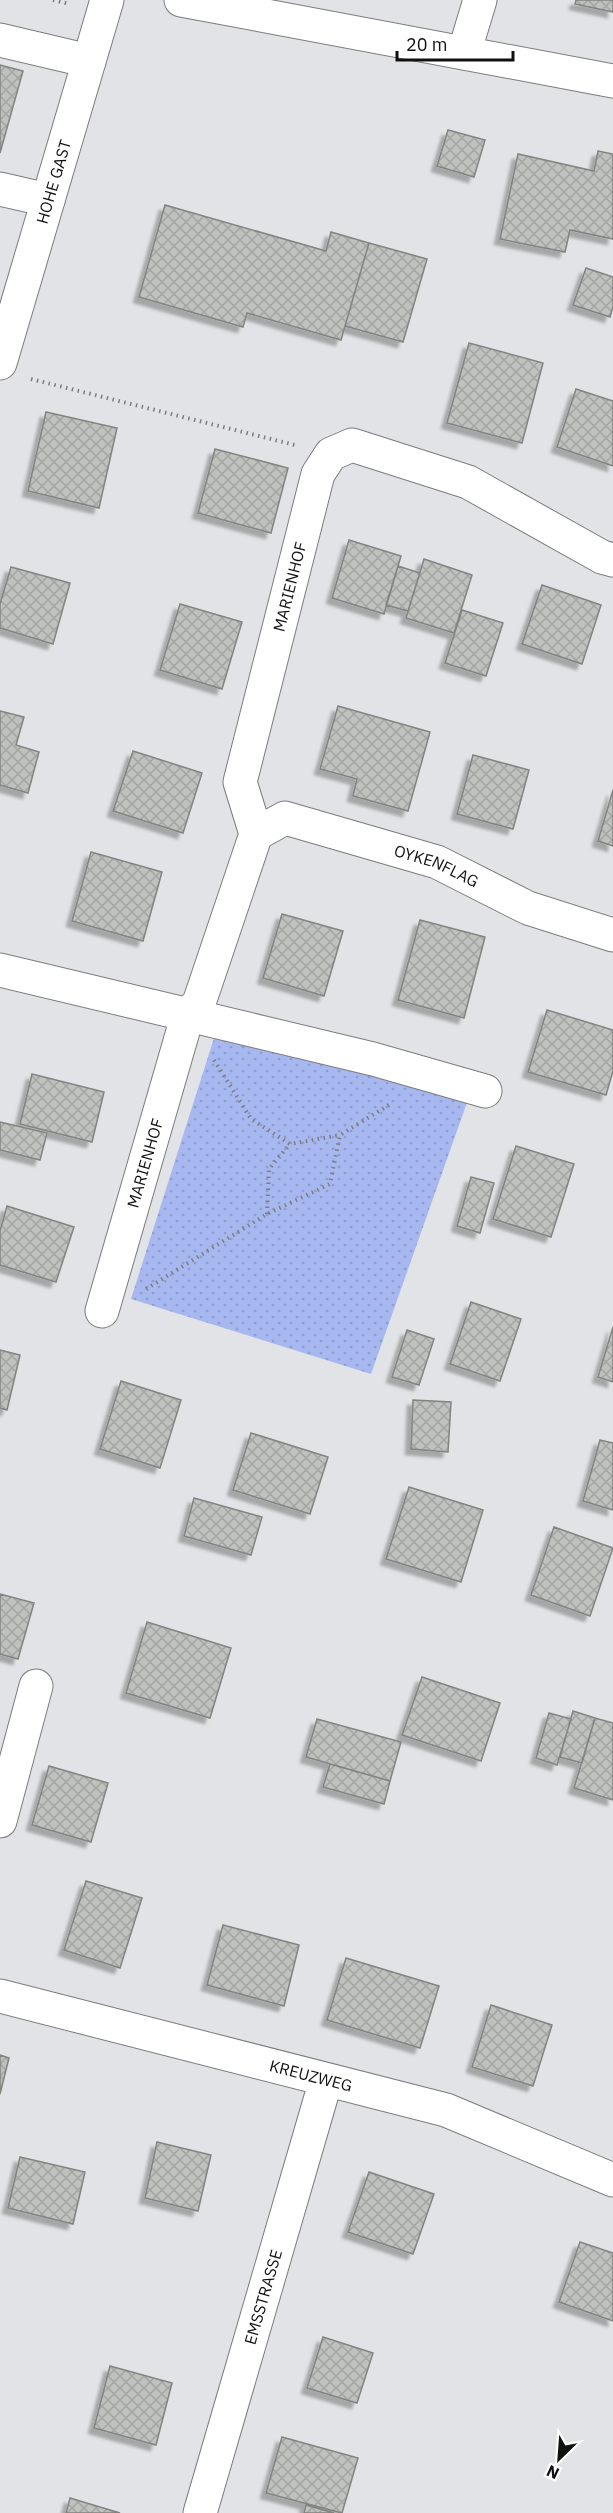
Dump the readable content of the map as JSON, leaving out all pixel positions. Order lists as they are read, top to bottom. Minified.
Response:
{"streets":{"street":["HOHE GAST","MARIENHOF","OYKENFLAG","KREUZWEG","EMSSTRASSE"]},"crossings":[["MARIENHOF","OYKENFLAG"],["KREUZWEG","EMSSTRASSE"]],"scale_bar":"20 m","north":"bottom left"}
